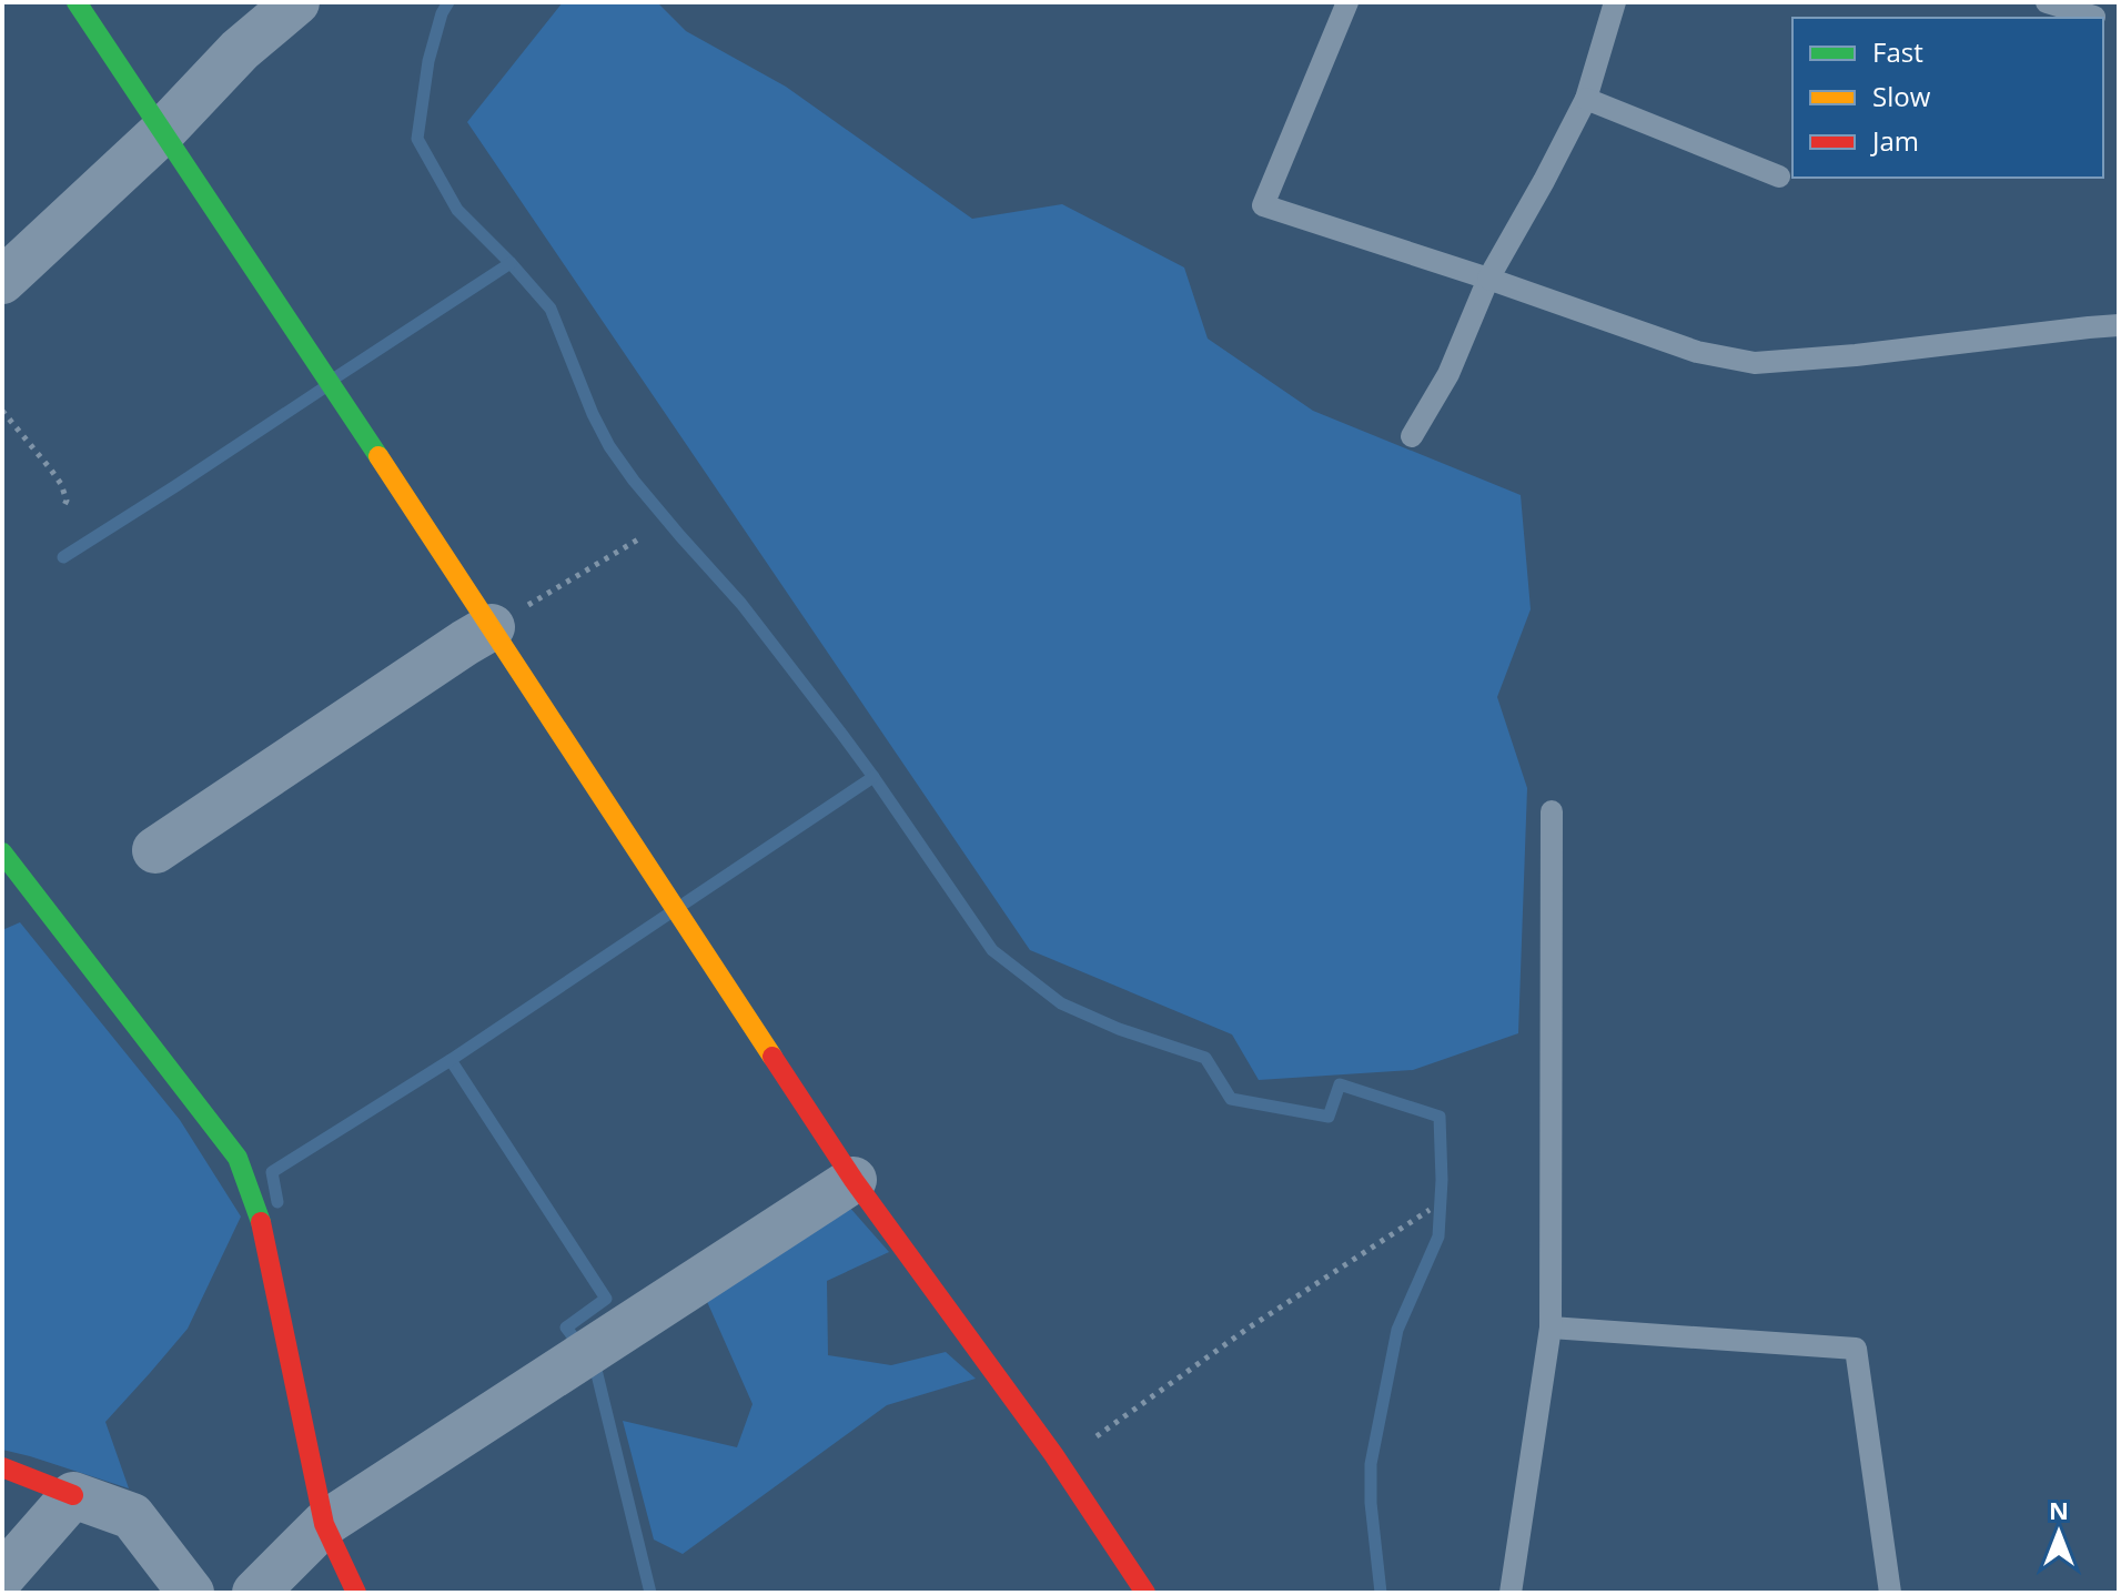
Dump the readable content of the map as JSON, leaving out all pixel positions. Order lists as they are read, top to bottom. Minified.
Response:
{"legend":["Fast","Slow","Jam"],"north":"top"}
